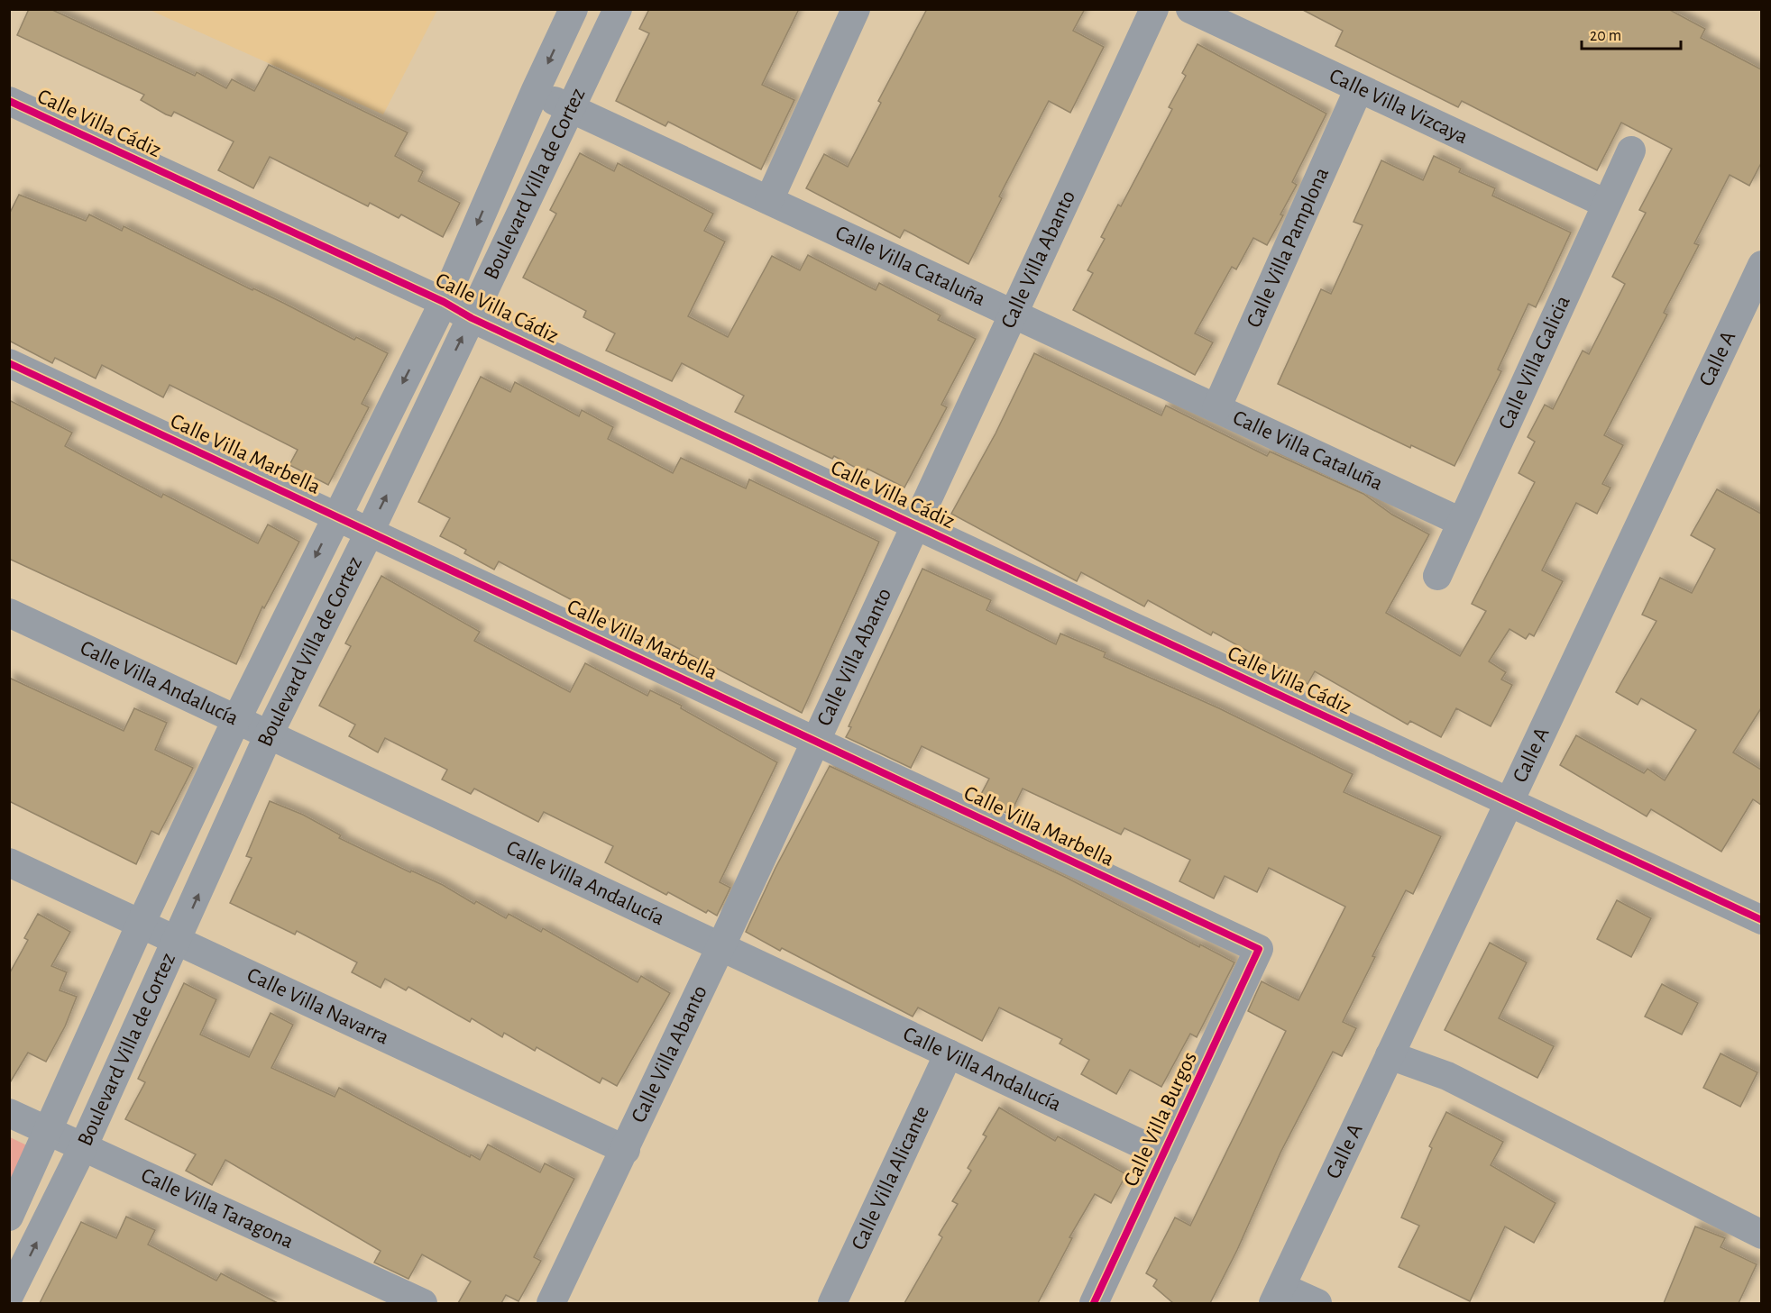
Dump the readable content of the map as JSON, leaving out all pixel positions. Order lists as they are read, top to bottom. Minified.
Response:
{"streets":{"street":["Calle Villa Vizcaya","Calle Villa Cádiz","Boulevard Villa de Cortez","Calle Villa Pamplona","Calle Villa Abanto","Calle Villa Cataluña","Calle A","Calle Villa Galicia","Calle Villa Marbella","Calle Villa Andalucía","Calle Villa Navarra","Calle Villa Burgos","Calle Villa Alicante","Calle Villa Taragona"]},"crossings":[["Calle Villa Vizcaya","Calle Villa Pamplona"],["Calle Villa Vizcaya","Calle Villa Galicia"],["Calle Villa Cádiz","Boulevard Villa de Cortez"],["Calle Villa Cádiz","Calle Villa Abanto"],["Calle Villa Cádiz","Calle A"],["Boulevard Villa de Cortez","Calle Villa Cataluña"],["Boulevard Villa de Cortez","Calle Villa Marbella"],["Boulevard Villa de Cortez","Calle Villa Andalucía"],["Boulevard Villa de Cortez","Calle Villa Navarra"],["Boulevard Villa de Cortez","Calle Villa Taragona"],["Calle Villa Pamplona","Calle Villa Cataluña"],["Calle Villa Abanto","Calle Villa Cataluña"],["Calle Villa Abanto","Calle Villa Marbella"],["Calle Villa Abanto","Calle Villa Andalucía"],["Calle Villa Abanto","Calle Villa Navarra"],["Calle Villa Cataluña","Calle Villa Galicia"],["Calle Villa Marbella","Calle Villa Burgos"],["Calle Villa Andalucía","Calle Villa Burgos"],["Calle Villa Andalucía","Calle Villa Alicante"]],"scale_bar":"20 m"}
